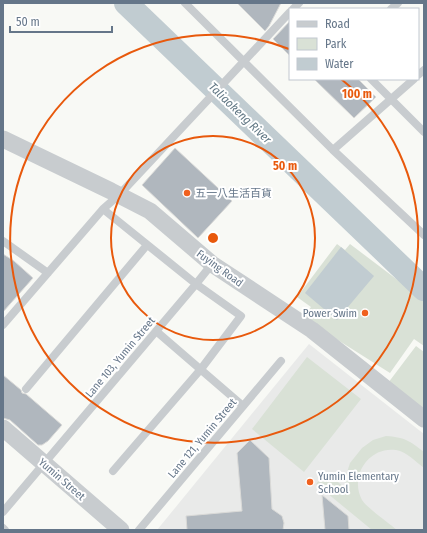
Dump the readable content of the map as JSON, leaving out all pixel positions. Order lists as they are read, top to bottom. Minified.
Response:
{"streets":{"street":["Fuying Road","Yumin Street"],"lane":["Lane 103, Yumin Street","Lane 121, Yumin Street"]},"crossings":[["Fuying Road","Lane 103, Yumin Street"],["Lane 103, Yumin Street","Yumin Street"]],"water":["Taliaokeng River"],"places":["五一八生活百貨","Power Swim","Yumin Elementary School"],"legend":["Road","Park","Water"],"scale_bar":"50 m","rings":["100 m","50 m"]}
